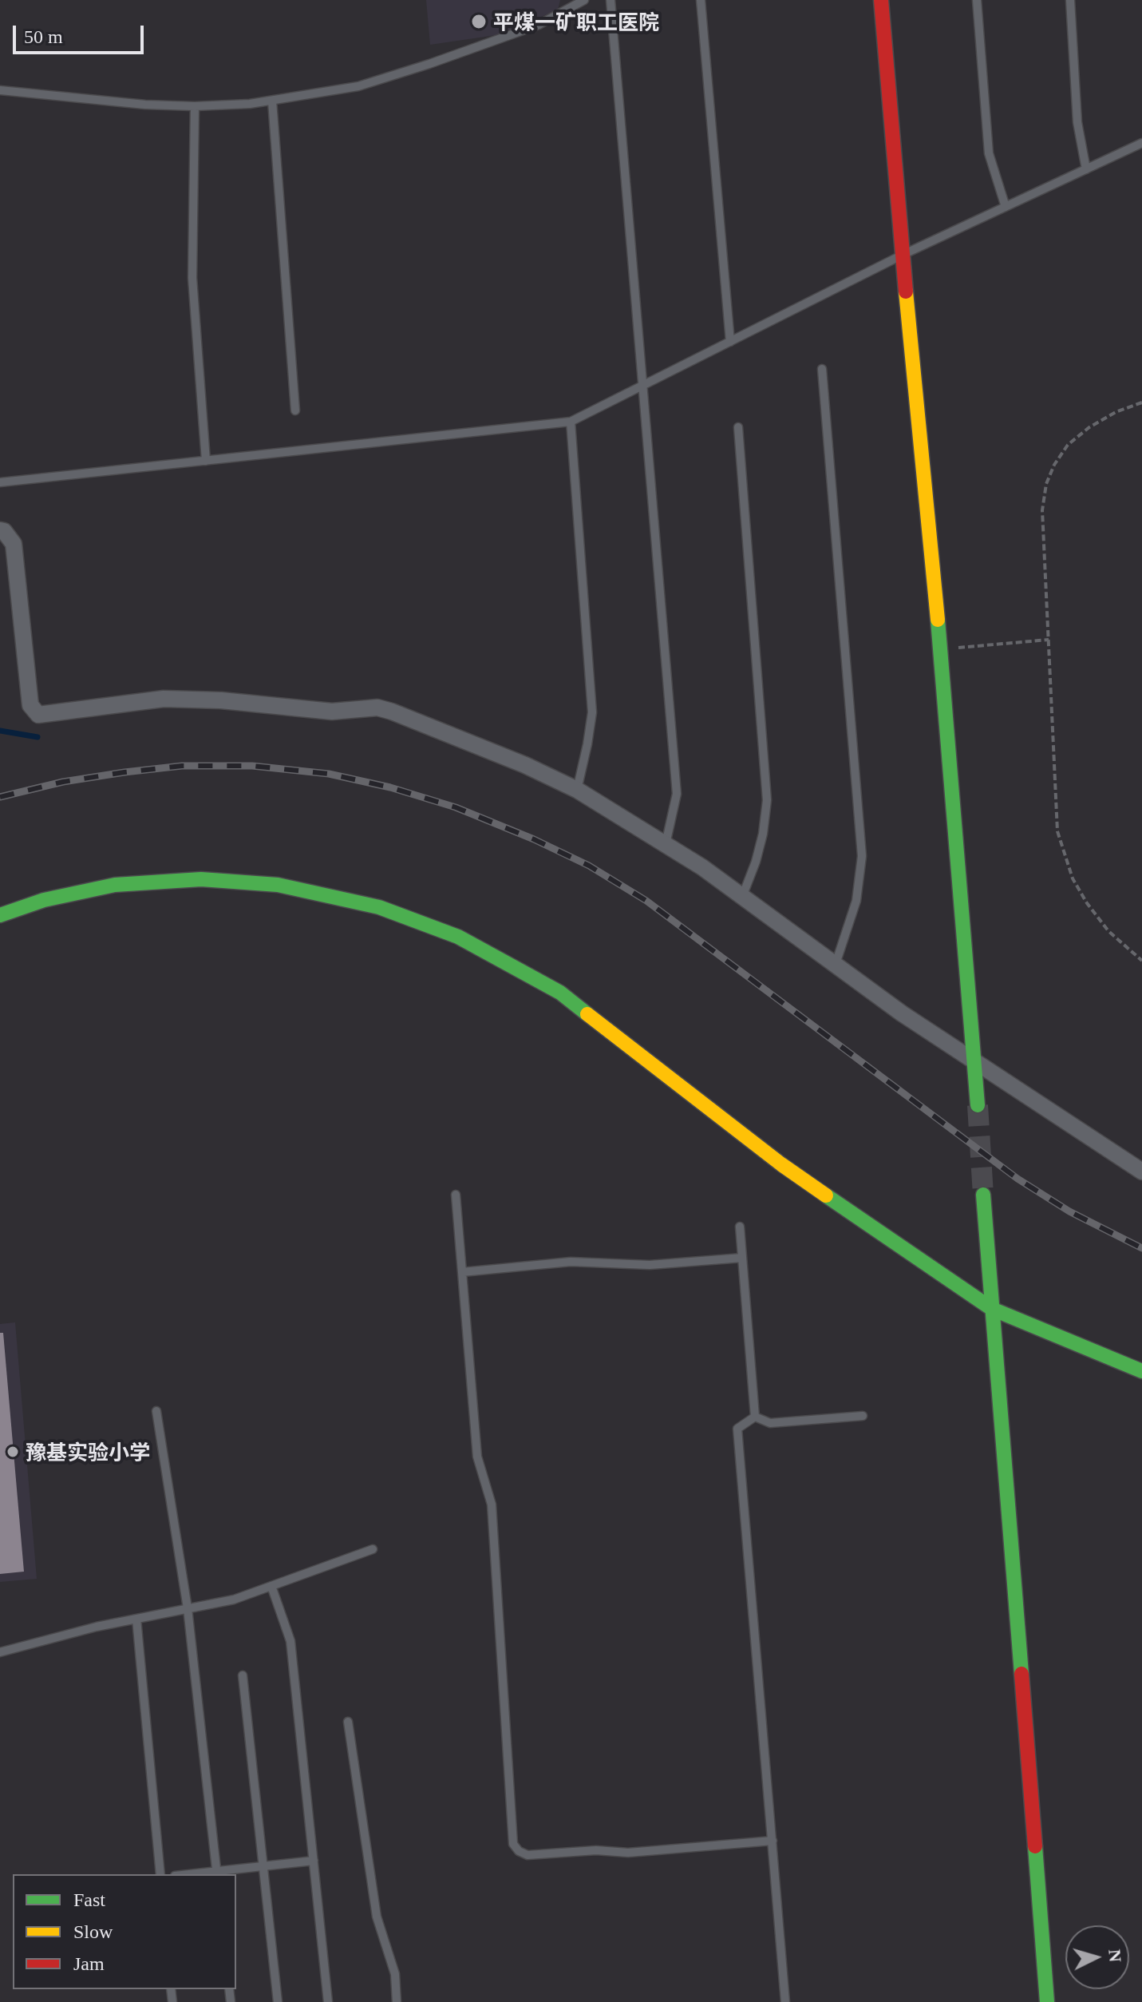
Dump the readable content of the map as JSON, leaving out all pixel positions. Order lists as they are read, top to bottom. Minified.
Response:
{"places":["平煤一矿职工医院","豫基实验小学"],"legend":["Fast","Slow","Jam"],"scale_bar":"50 m","north":"right"}
